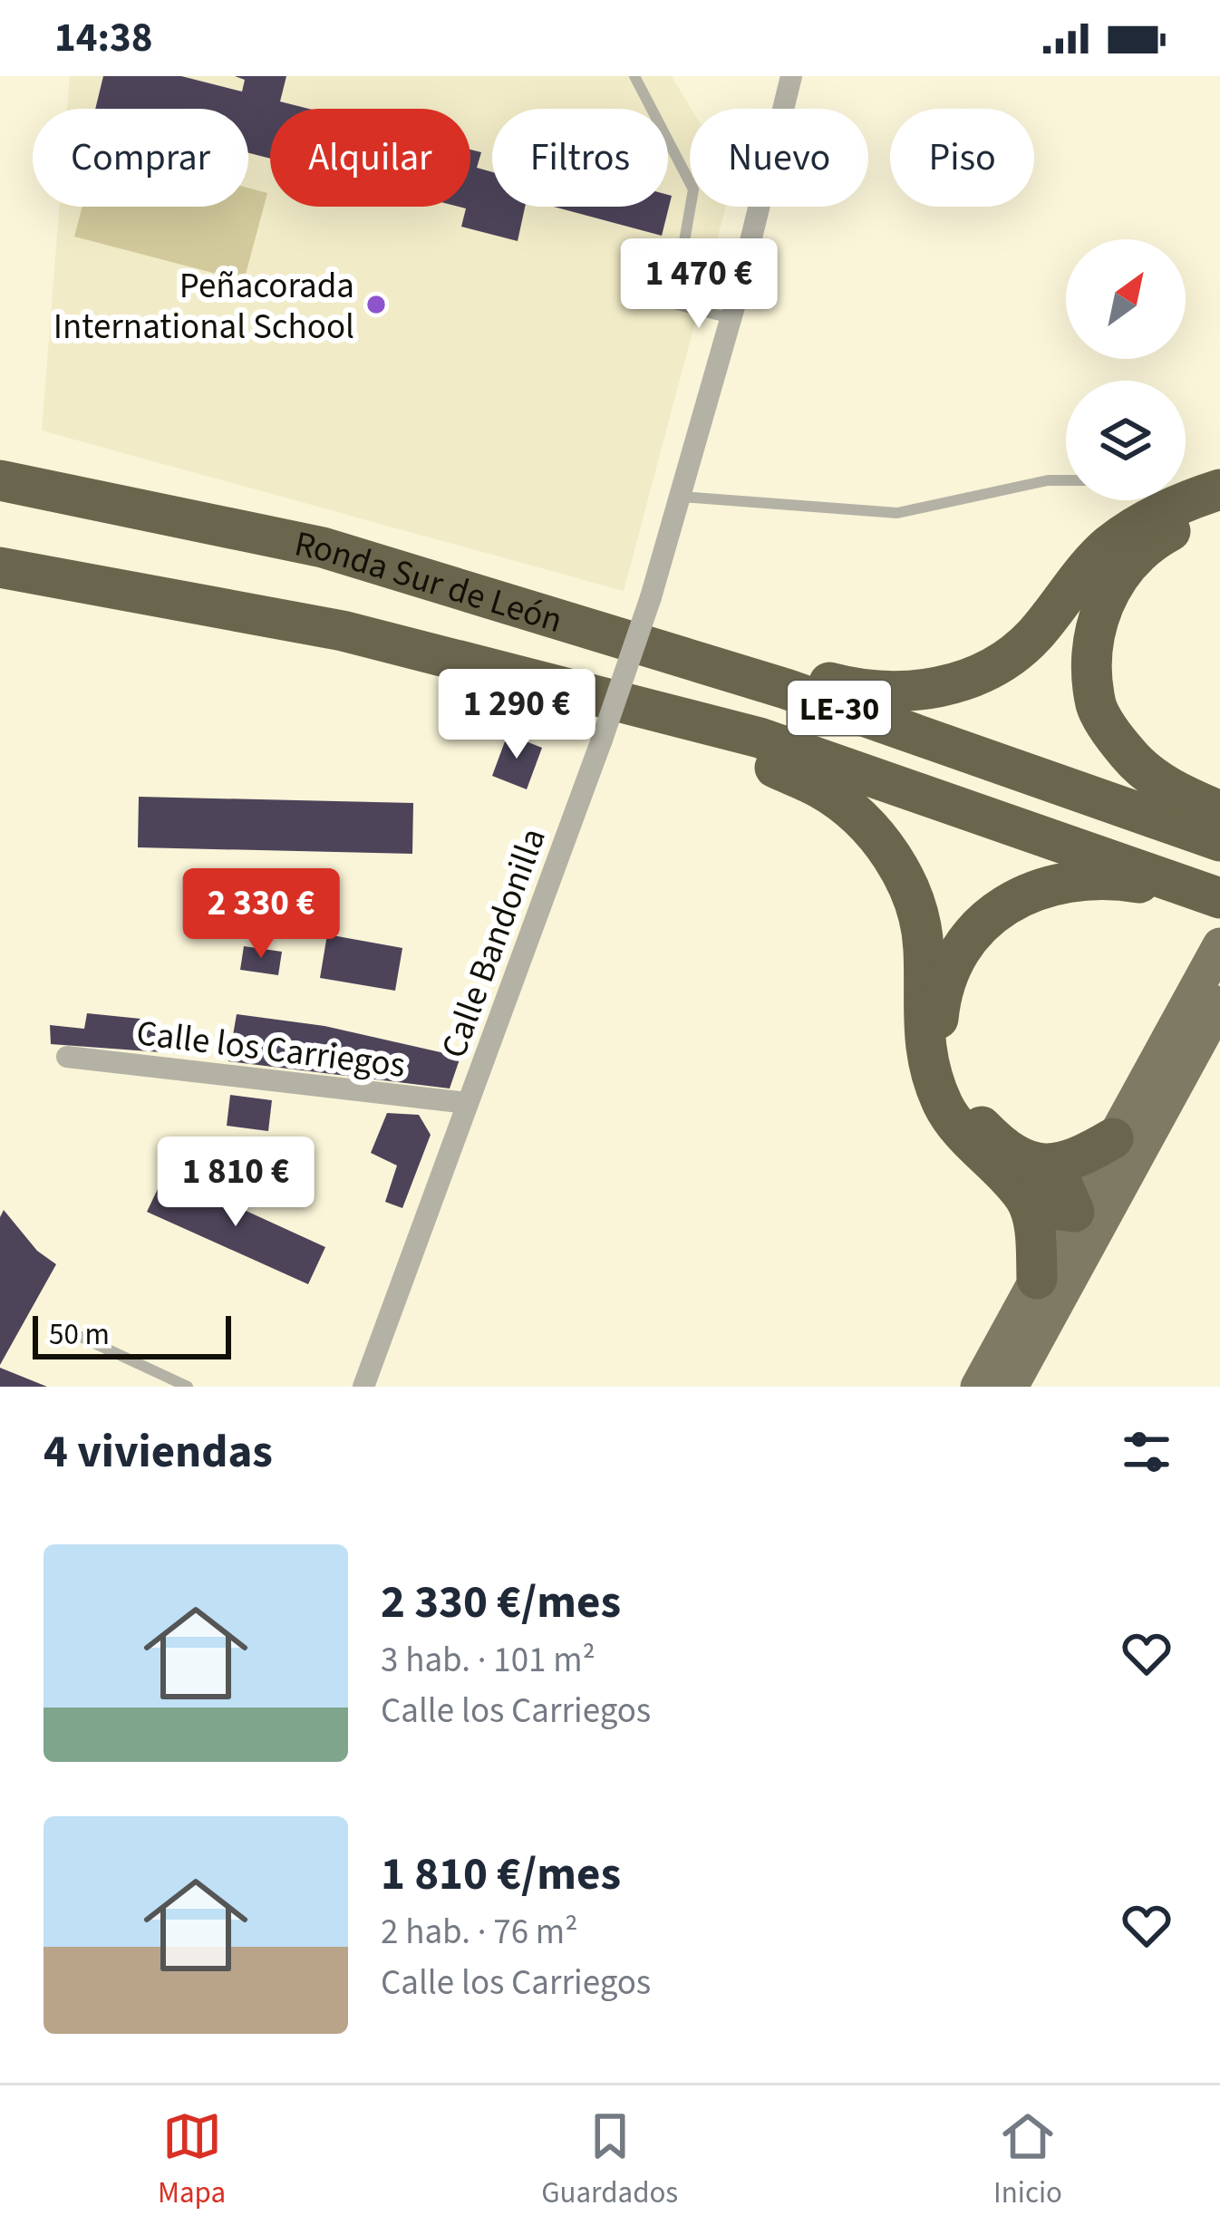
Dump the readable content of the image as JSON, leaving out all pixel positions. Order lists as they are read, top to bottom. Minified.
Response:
{"streets":{"highway":["Ronda Sur de León","LE-30"],"street":["Calle Bandonilla","Calle los Carriegos"]},"crossings":[["Calle Bandonilla","Calle los Carriegos"]],"places":["Peñacorada International School"],"scale_bar":"50 m","north":"top right","page":{"status":"14:38","chip":["Comprar","Alquilar","Filtros","Nuevo","Piso"],"price":["1 470 €","1 290 €","2 330 €","1 810 €"],"scale":"50 m","heading":"4 viviendas","list":[{"name":"2 330 €/mes","note":"3 hab. · 101 m² · Calle los Carriegos"},{"name":"1 810 €/mes","note":"2 hab. · 76 m² · Calle los Carriegos"}],"tabs":["Mapa","Guardados","Inicio"]}}
